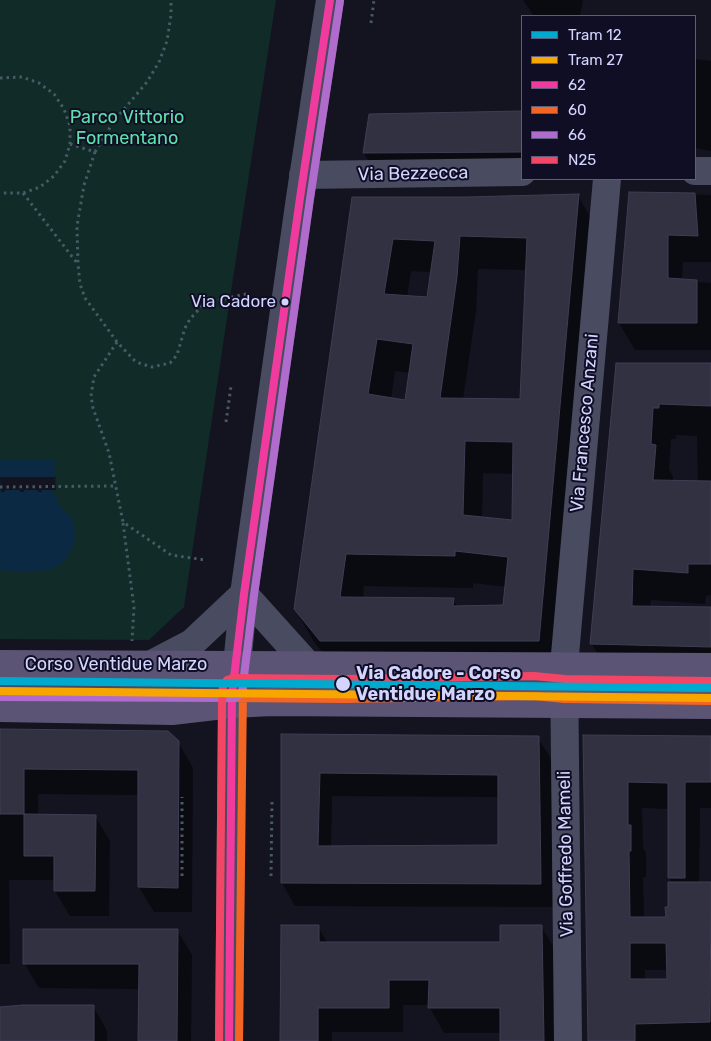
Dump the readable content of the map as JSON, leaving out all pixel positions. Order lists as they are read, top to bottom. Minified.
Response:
{"streets":{"main road":["Corso Ventidue Marzo"],"street":["Via Bezzecca","Via Francesco Anzani","Via Goffredo Mameli"]},"crossings":[["Via Francesco Anzani","Corso Ventidue Marzo"],["Via Francesco Anzani","Via Goffredo Mameli"],["Corso Ventidue Marzo","Via Goffredo Mameli"]],"parks":["Parco Vittorio Formentano"],"places":["Via Cadore","Via Cadore - Corso Ventidue Marzo"],"lines":["transit line 62","transit line 66","transit line N25","tram line 12","transit line 60","tram line 27"],"legend":["Tram 12","Tram 27","62","60","66","N25"]}
